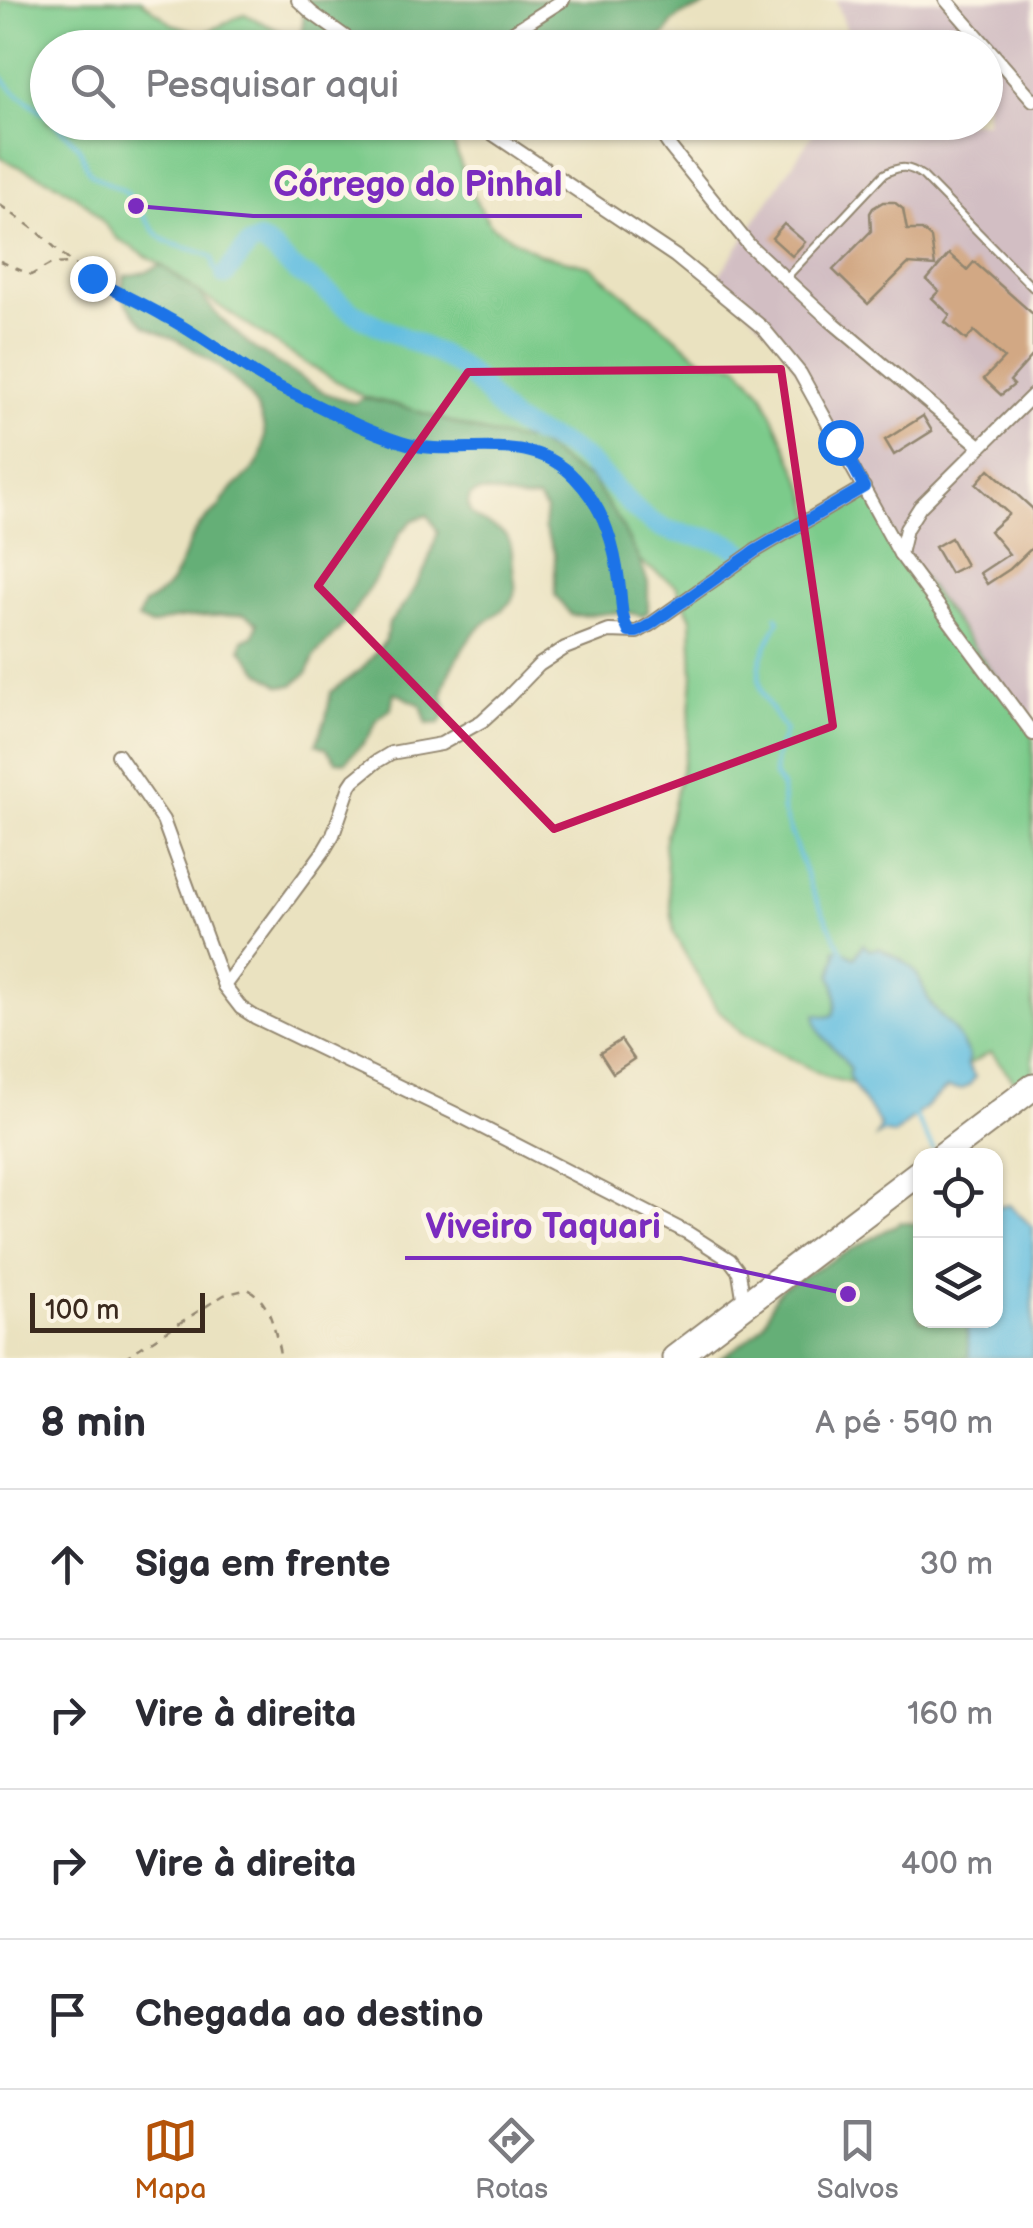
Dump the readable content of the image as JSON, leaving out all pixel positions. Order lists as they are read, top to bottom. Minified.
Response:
{"places":["Córrego do Pinhal","Viveiro Taquari"],"scale_bar":"100 m","page":{"search":"Pesquisar aqui","scale":"100 m","heading":["8 min","A pé · 590 m"],"list":[["Siga em frente","30 m"],["Vire à direita","160 m"],["Vire à direita","400 m"],"Chegada ao destino"],"nav":["Mapa","Rotas","Salvos"]}}
